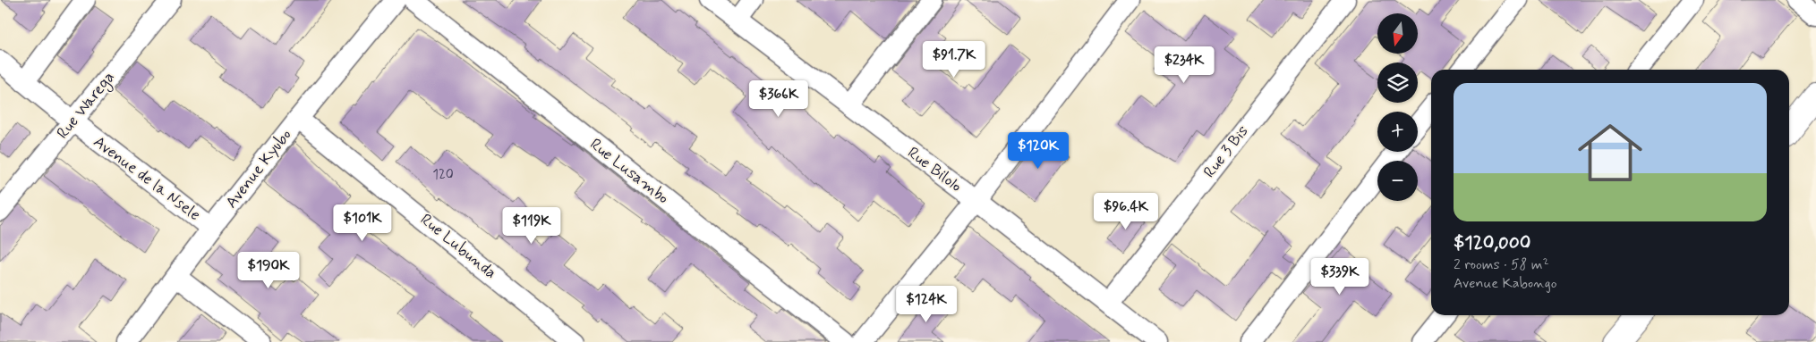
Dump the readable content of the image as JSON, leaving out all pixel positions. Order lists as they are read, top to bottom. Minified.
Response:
{"streets":{"street":["Rue Warega","Rue 3 Bis","Avenue Kyubo","Rue Bilolo","Rue Lusambo","Avenue de la Nsele","Rue Lubunda"]},"crossings":[["Rue Warega","Avenue de la Nsele"],["Rue 3 Bis","Rue Bilolo"],["Avenue Kyubo","Avenue de la Nsele"],["Avenue Kyubo","Rue Lubunda"]],"house_numbers":["120"],"north":"bottom","page":{"map_buttons":["+","−"],"price":["$91.7K","$234K","$366K","$120K","$96.4K","$101K","$119K","$190K","$339K","$124K"],"list":[{"name":"$120,000","note":"2 rooms · 58 m² · Avenue Kabongo"}]}}
